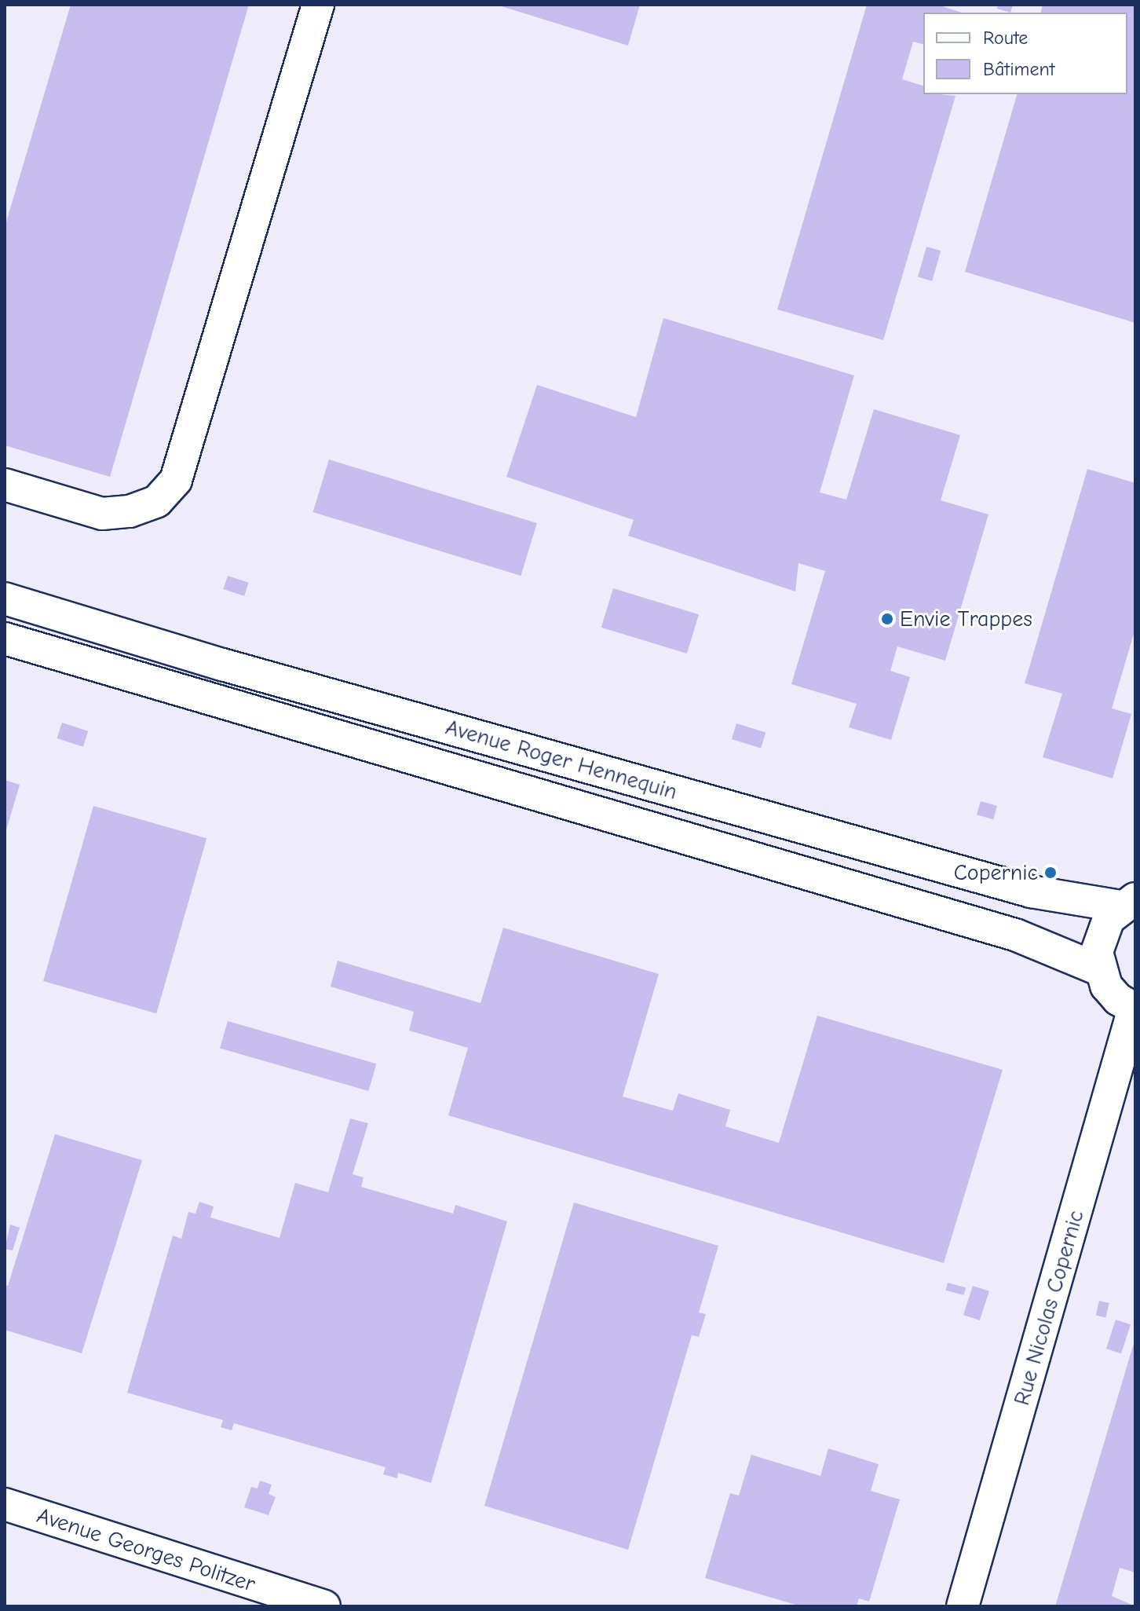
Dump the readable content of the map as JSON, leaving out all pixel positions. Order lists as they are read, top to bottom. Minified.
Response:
{"streets":{"street":["Avenue Roger Hennequin","Rue Nicolas Copernic","Avenue Georges Politzer"]},"places":["Envie Trappes","Copernic"],"legend":["Route","Bâtiment"]}
